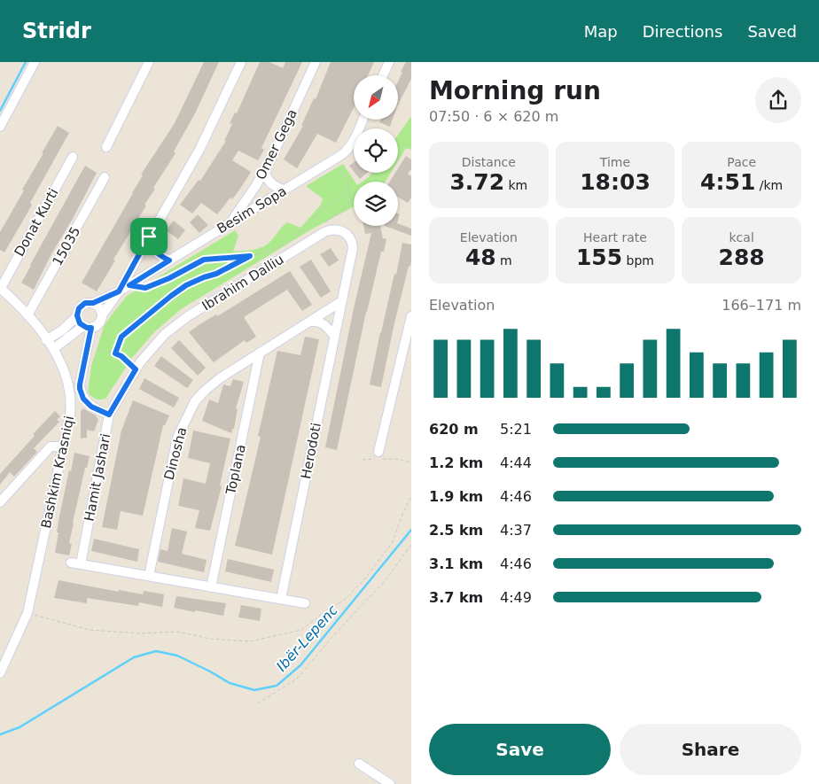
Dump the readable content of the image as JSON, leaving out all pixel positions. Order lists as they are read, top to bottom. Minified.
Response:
{"streets":{"street":["Omer Gega","Besim Sopa","Donat Kurti","15035","Ibrahim Dalliu","Herodoti","Dinosha","Toplana","Bashkim Krasniqi","Hamit Jashari"]},"crossings":[["Omer Gega","Besim Sopa"],["Besim Sopa","Bashkim Krasniqi"],["Besim Sopa","Hamit Jashari"],["Donat Kurti","Bashkim Krasniqi"],["15035","Bashkim Krasniqi"],["Ibrahim Dalliu","Herodoti"],["Ibrahim Dalliu","Dinosha"],["Ibrahim Dalliu","Hamit Jashari"],["Herodoti","Dinosha"],["Dinosha","Toplana"]],"water":["Ibër-Lepenc"],"north":"bottom left","page":{"header":"Stridr","nav":["Map","Directions","Saved"],"heading":["Morning run","07:50 · 6 × 620 m"],"stats":[["Distance","3.72 km"],["Time","18:03"],["Pace","4:51 /km"],["Elevation","48 m"],["Heart rate","155 bpm"],["kcal","288"]],"chart":["Elevation","166–171 m"],"list":[{"name":"620 m","note":"5:21"},{"name":"1.2 km","note":"4:44"},{"name":"1.9 km","note":"4:46"},{"name":"2.5 km","note":"4:37"},{"name":"3.1 km","note":"4:46"},{"name":"3.7 km","note":"4:49"}],"buttons":["Save","Share"]}}
